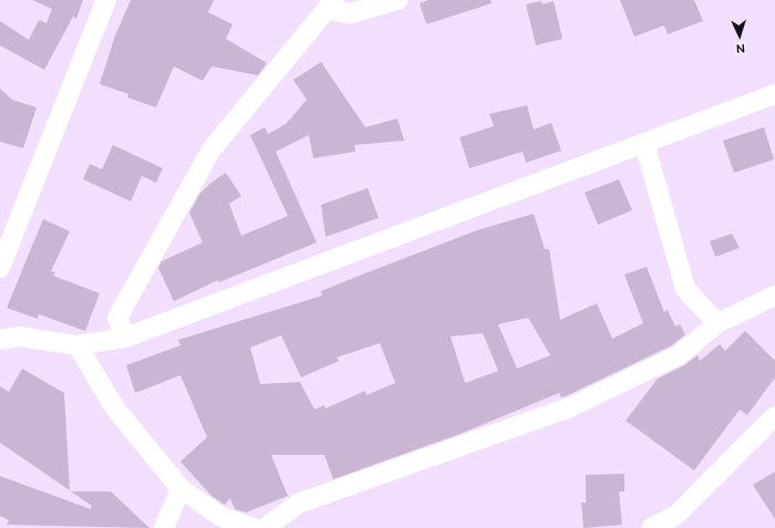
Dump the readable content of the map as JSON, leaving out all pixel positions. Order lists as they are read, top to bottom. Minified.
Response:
{"north":"bottom"}
